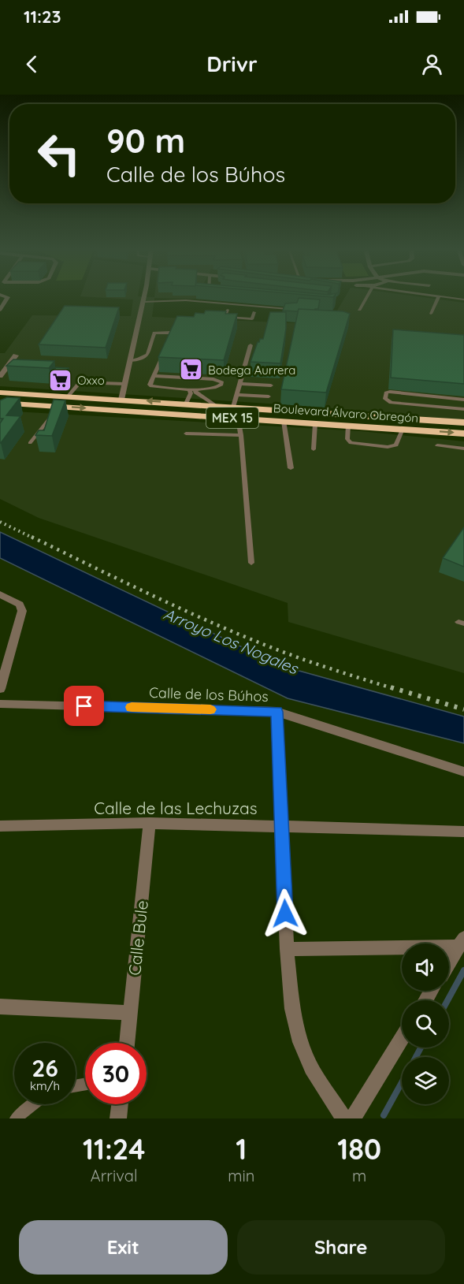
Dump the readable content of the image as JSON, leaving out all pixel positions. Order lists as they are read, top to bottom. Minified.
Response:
{"streets":{"highway":["Boulevard Álvaro Obregón","MEX 15"],"street":["Calle de los Búhos","Calle de las Lechuzas","Calle Bule"]},"crossings":[["Calle de las Lechuzas","Calle Bule"]],"water":["Arroyo Los Nogales"],"places":{"supermarket":["Bodega Aurrera","Oxxo"]},"page":{"status":"11:23","header":"Drivr","turn":["90 m","Calle de los Búhos"],"speed":"26 km/h","limit":"30","eta":["11:24","Arrival","1","min","180","m"],"buttons":["Exit","Share"]}}
